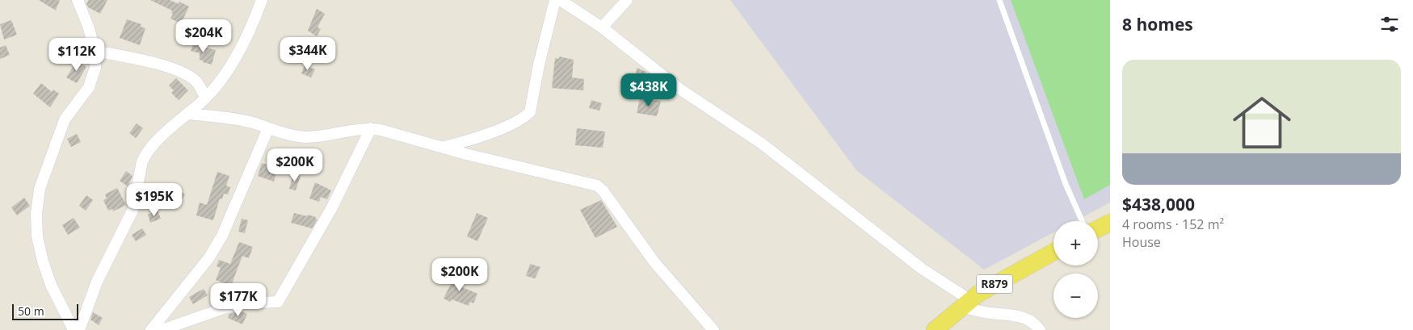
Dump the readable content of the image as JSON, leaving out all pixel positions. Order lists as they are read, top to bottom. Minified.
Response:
{"streets":{"main road":["R879"]},"scale_bar":"50 m","page":{"heading":"8 homes","price":["$204K","$344K","$112K","$438K","$200K","$195K","$200K","$177K"],"list":[{"name":"$438,000","note":"4 rooms · 152 m² · House"}],"map_buttons":["+","−"],"scale":"50 m"}}
